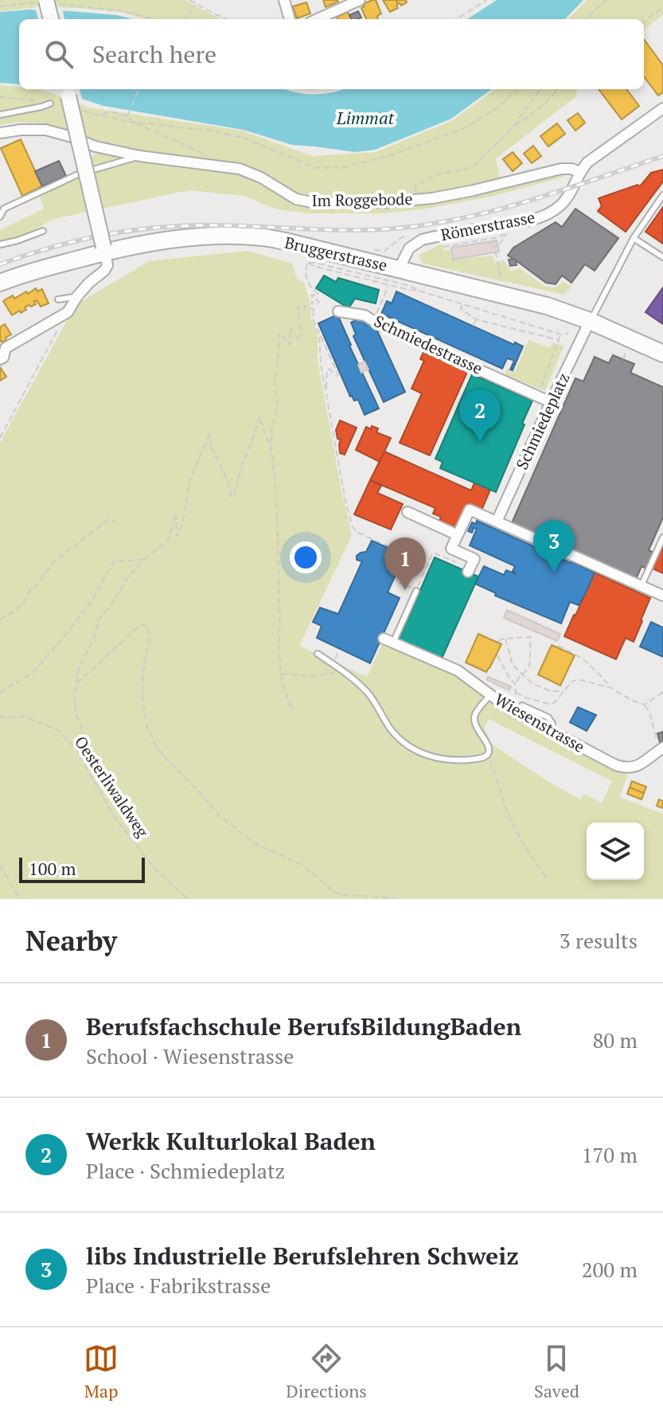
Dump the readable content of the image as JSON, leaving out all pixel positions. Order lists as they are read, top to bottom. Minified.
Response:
{"streets":{"main road":["Bruggerstrasse"],"street":["Im Roggebode","Römerstrasse","Schmiedestrasse","Schmiedeplatz","Wiesenstrasse"],"path":["Oesterliwaldweg"]},"crossings":[["Im Roggebode","Römerstrasse"],["Römerstrasse","Bruggerstrasse"],["Bruggerstrasse","Schmiedeplatz"],["Schmiedestrasse","Schmiedeplatz"]],"water":["Limmat"],"scale_bar":"100 m","page":{"search":"Search here","pins":["2","3","1"],"scale":"100 m","heading":["Nearby","3 results"],"list":[{"mark":"1","name":"Berufsfachschule BerufsBildungBaden","note":"School · Wiesenstrasse","value":"80 m"},{"mark":"2","name":"Werkk Kulturlokal Baden","note":"Place · Schmiedeplatz","value":"170 m"},{"mark":"3","name":"libs Industrielle Berufslehren Schweiz","note":"Place · Fabrikstrasse","value":"200 m"}],"nav":["Map","Directions","Saved"]}}
